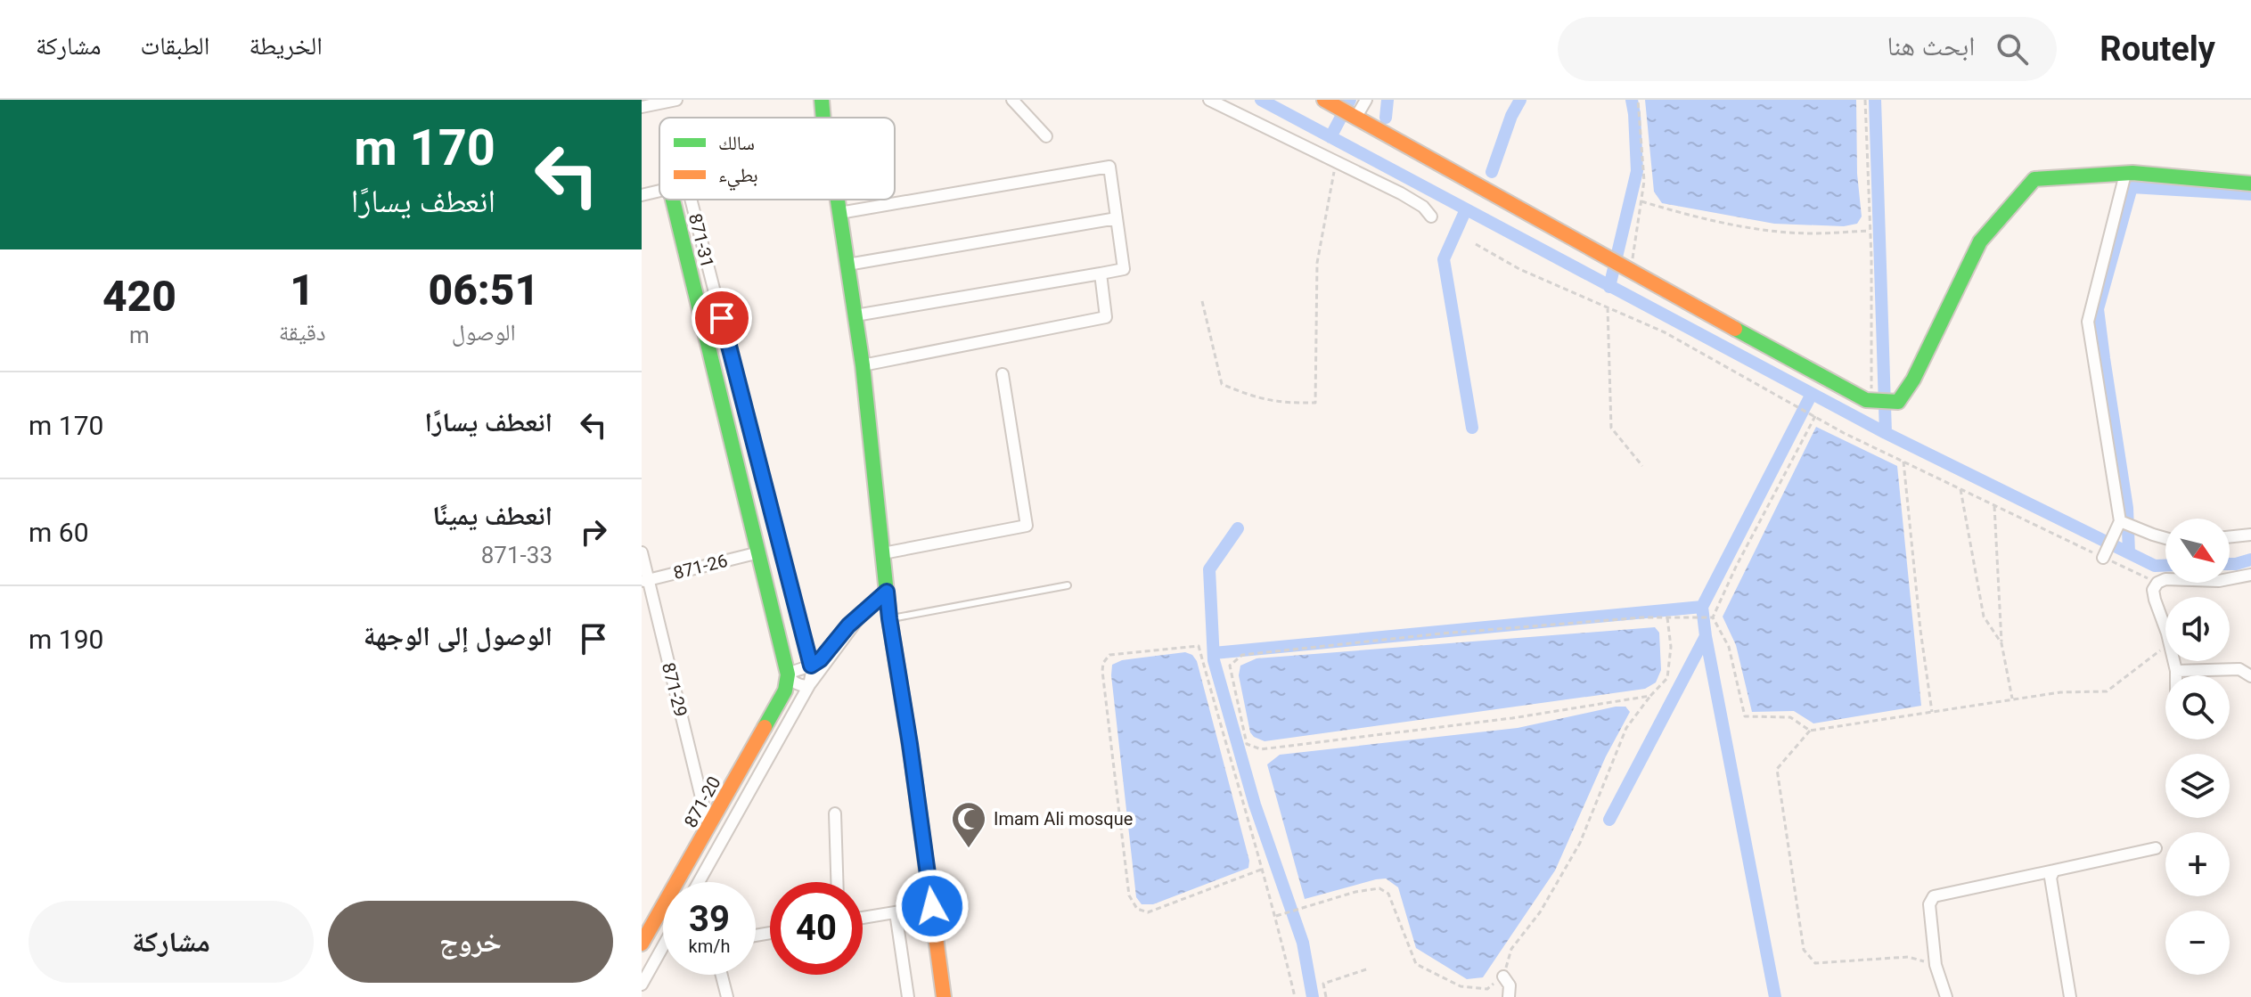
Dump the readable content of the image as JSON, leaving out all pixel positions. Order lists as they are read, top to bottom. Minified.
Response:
{"streets":{"street":["871-31","871-26","871-29","871-20"]},"crossings":[["871-31","871-26"],["871-31","871-20"],["871-26","871-29"],["871-29","871-20"]],"places":{"mosque":["Imam Ali mosque"]},"legend":["سالك","بطيء"],"north":"bottom right","page":{"header":"Routely","search":"ابحث هنا","nav":["الخريطة","الطبقات","مشاركة"],"turn":["170 m","انعطف يسارًا"],"eta":["06:51","الوصول","1","دقيقة","420","m"],"list":[{"name":"انعطف يسارًا","value":"170 m"},{"name":"انعطف يمينًا","note":"871-33","value":"60 m"},{"name":"الوصول إلى الوجهة","value":"190 m"}],"map_buttons":["+","−"],"speed":"39 km/h","limit":"40","buttons":["خروج","مشاركة"]}}
